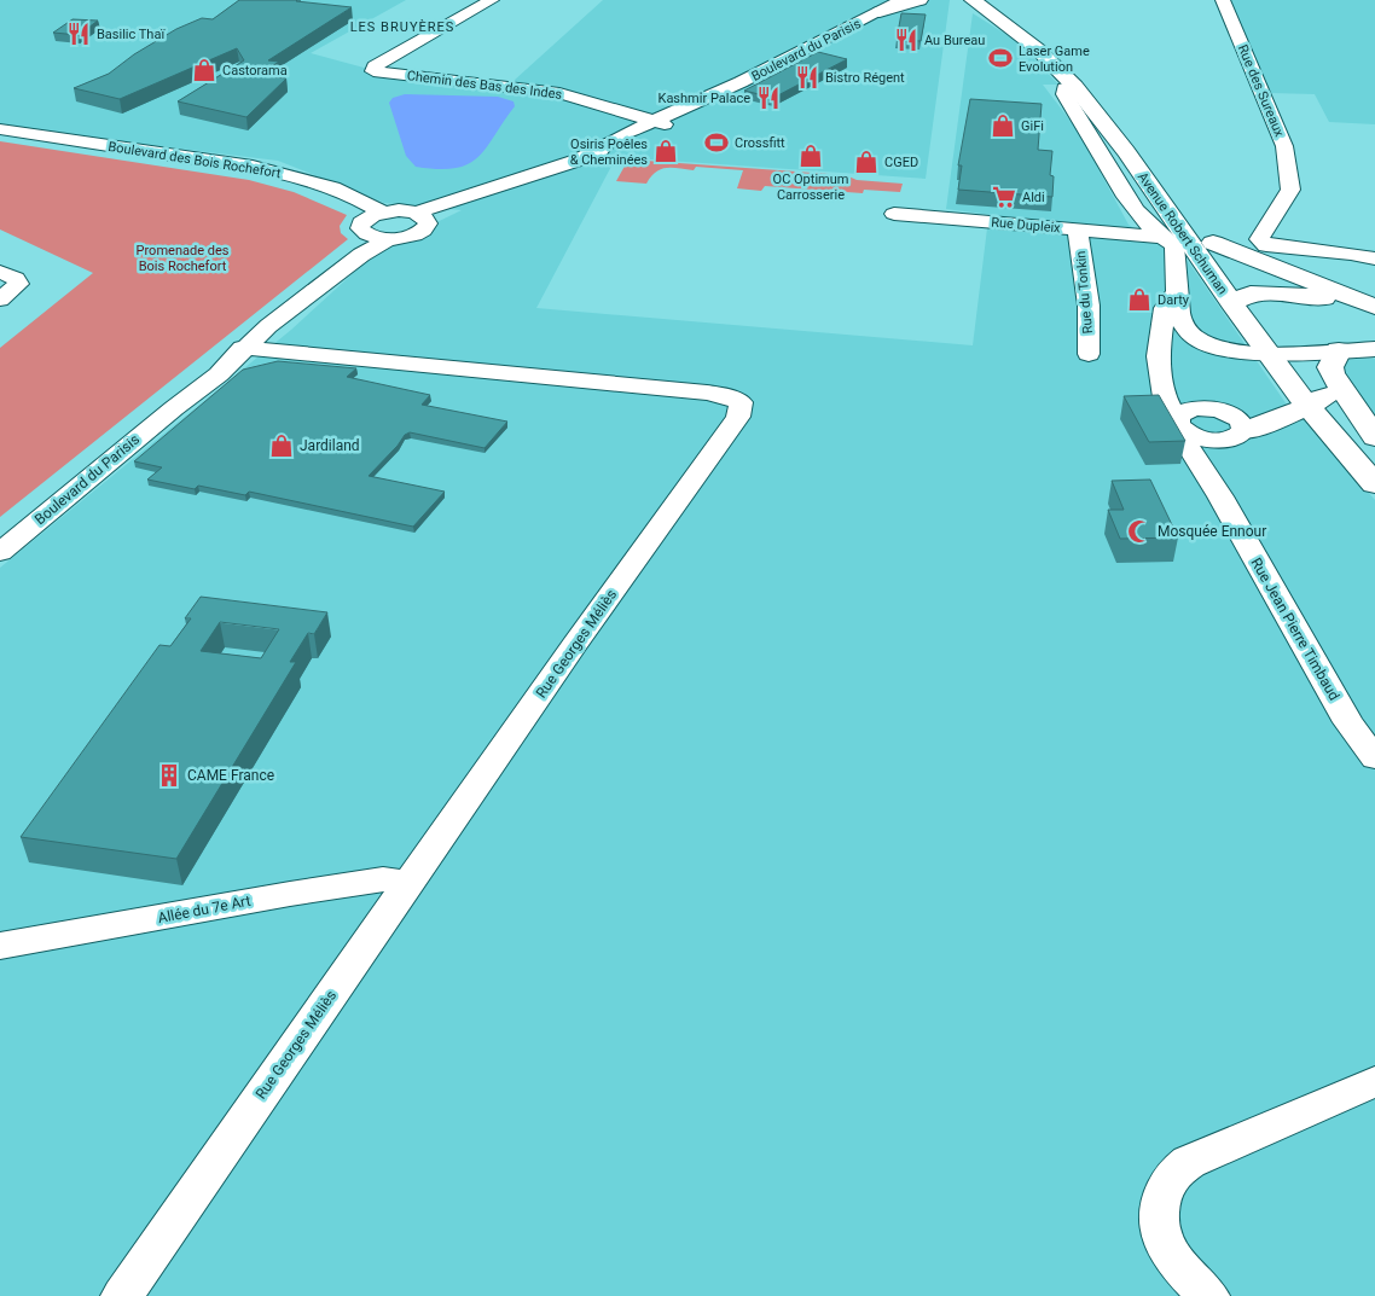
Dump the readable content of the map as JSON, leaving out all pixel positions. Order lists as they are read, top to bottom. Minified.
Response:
{"streets":{"main road":["Avenue Robert Schuman"],"street":["Boulevard du Parisis","Chemin des Bas des Indes","Rue des Sureaux","Boulevard des Bois Rochefort","Rue Dupleix","Rue du Tonkin","Rue Jean Pierre Timbaud","Rue Georges Méliès","Allée du 7e Art"]},"crossings":[["Boulevard du Parisis","Chemin des Bas des Indes"],["Boulevard du Parisis","Boulevard des Bois Rochefort"],["Boulevard du Parisis","Rue Georges Méliès"],["Rue Dupleix","Rue du Tonkin"],["Rue Dupleix","Rue Jean Pierre Timbaud"],["Rue Georges Méliès","Allée du 7e Art"]],"districts":["LES BRUYÈRES"],"parks":["Promenade des Bois Rochefort"],"places":{"restaurant":["Basilic Thaï","Au Bureau","Bistro Régent","Kashmir Palace"],"sports":["Laser Game Evolution","Crossfitt"],"shop":["Castorama","GiFi","Osiris Poêles & Cheminées","OC Optimum Carrosserie","CGED","Darty","Jardiland"],"supermarket":["Aldi"],"mosque":["Mosquée Ennour"],"building":["CAME France"]}}
